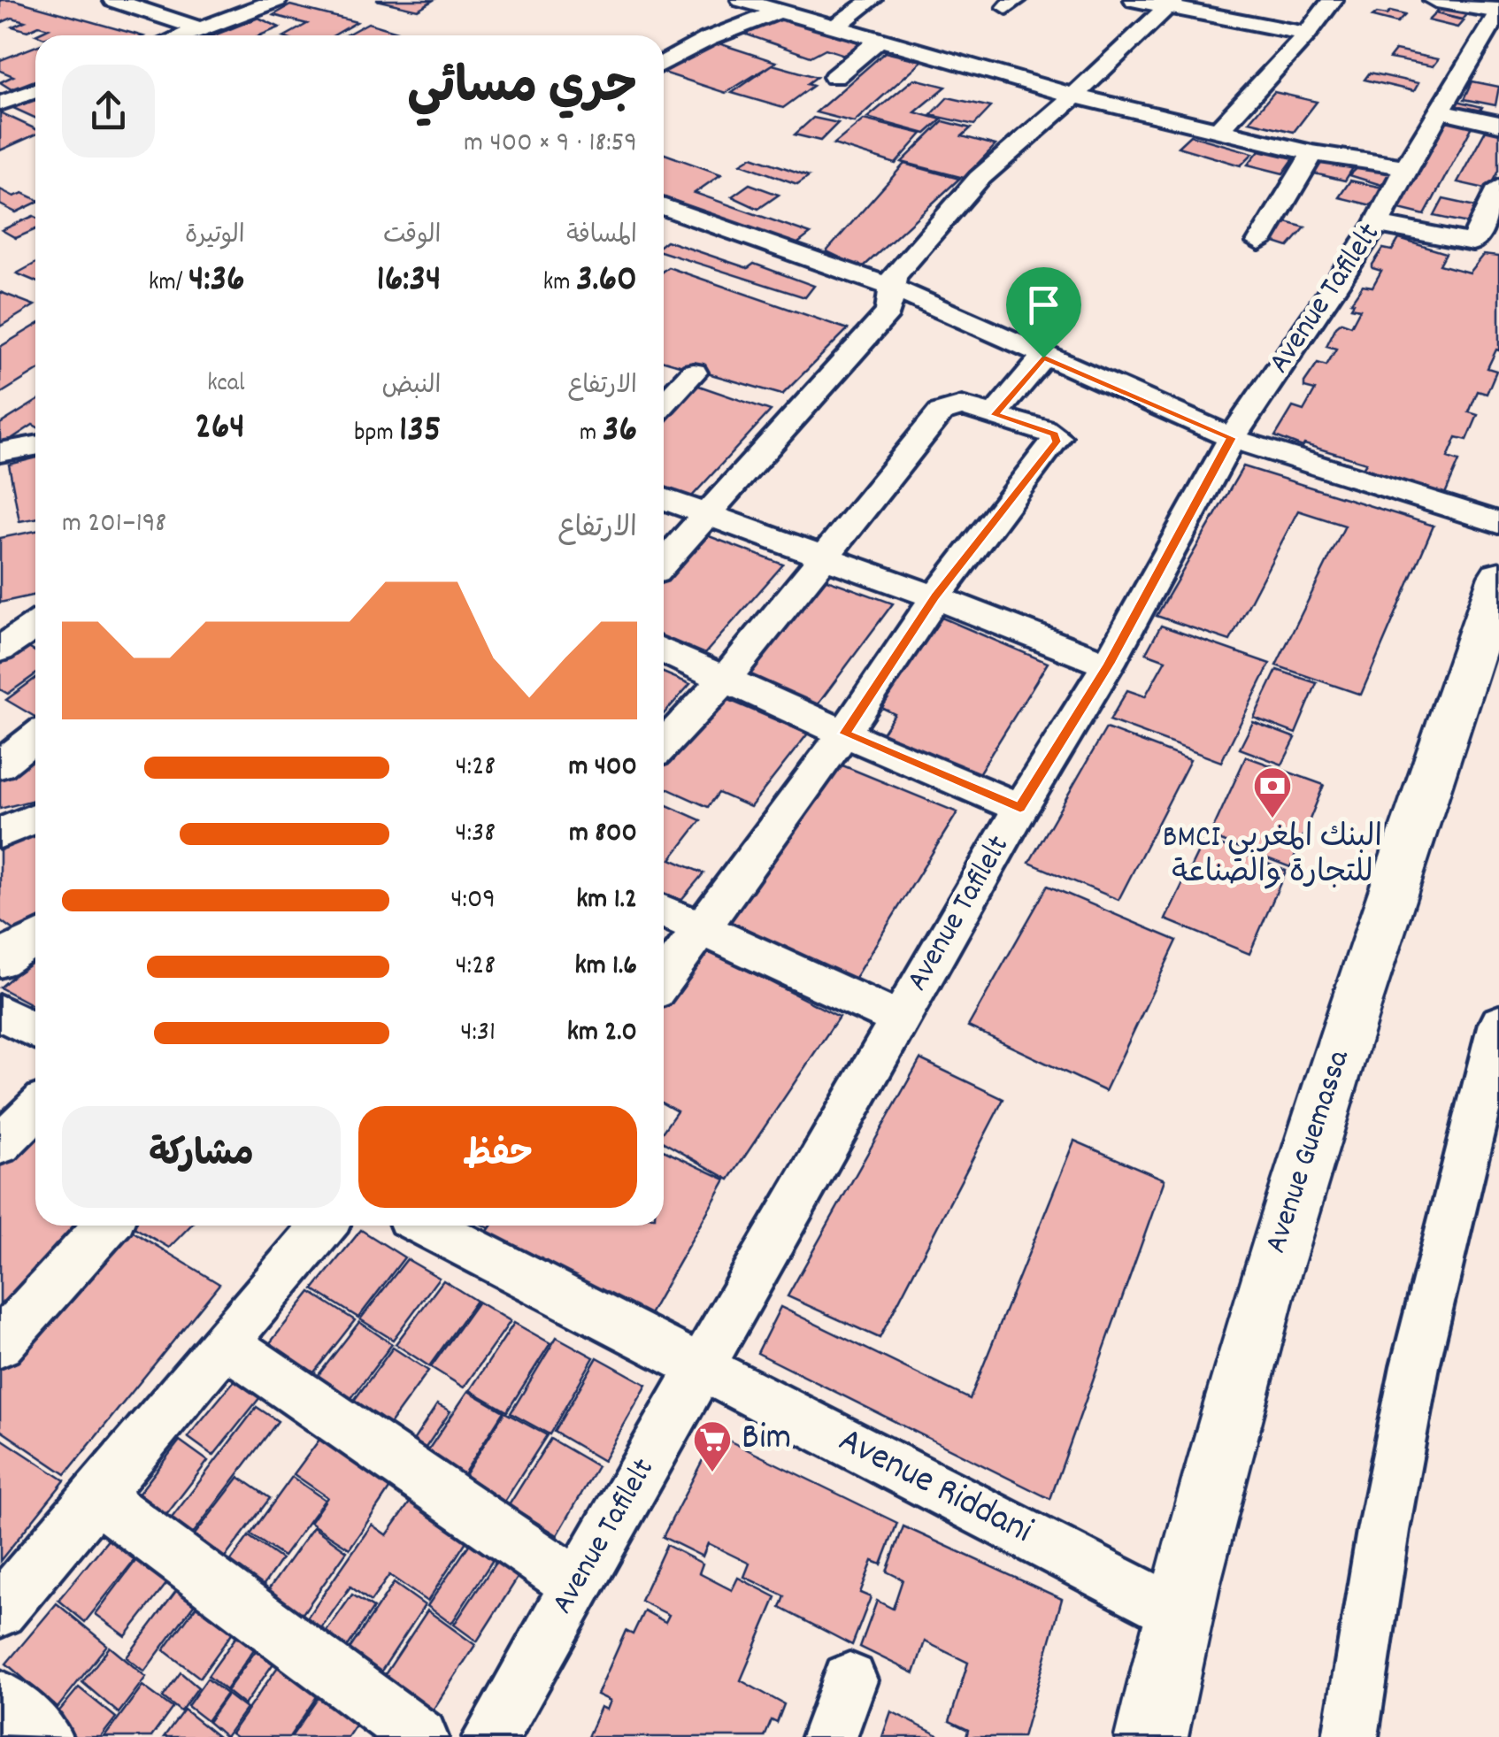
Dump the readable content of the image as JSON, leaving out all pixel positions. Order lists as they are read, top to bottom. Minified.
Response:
{"streets":{"main road":["Avenue Guemassa"],"street":["Avenue Tafilelt","Avenue Riddani"]},"crossings":[["Avenue Tafilelt","Avenue Riddani"],["Avenue Guemassa","Avenue Riddani"]],"places":{"bank":["BMCI البنك المغربي للتجارة والصناعة"],"supermarket":["Bim"]},"page":{"heading":["جري مسائي","18:59 · 9 × 400 m"],"stats":[["المسافة","3.60 km"],["الوقت","16:34"],["الوتيرة","4:36 /km"],["الارتفاع","36 m"],["النبض","135 bpm"],["kcal","264"]],"chart":["الارتفاع","198–201 m"],"list":[{"name":"400 m","note":"4:28"},{"name":"800 m","note":"4:38"},{"name":"1.2 km","note":"4:09"},{"name":"1.6 km","note":"4:28"},{"name":"2.0 km","note":"4:31"}],"buttons":["حفظ","مشاركة"]}}
